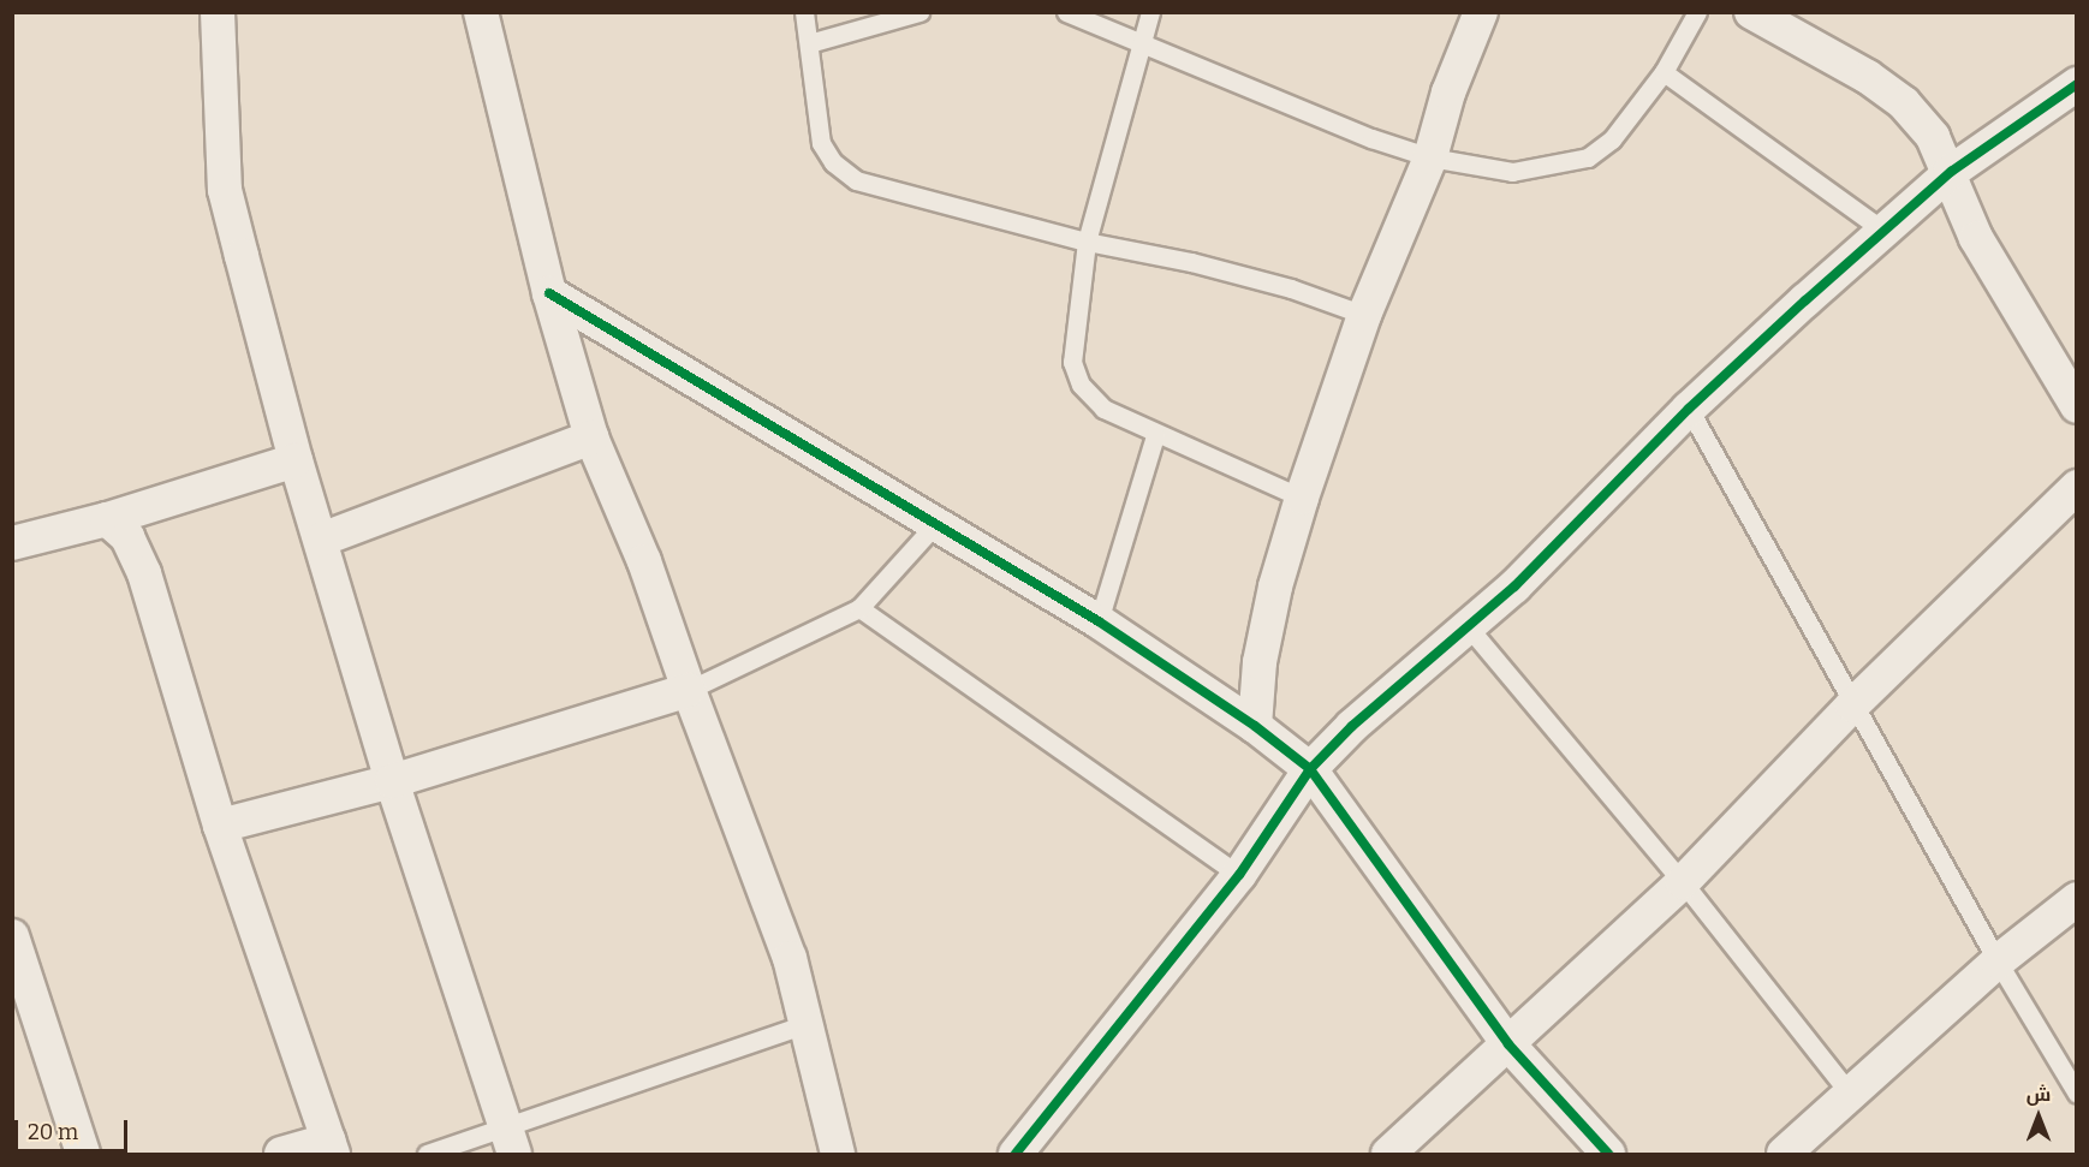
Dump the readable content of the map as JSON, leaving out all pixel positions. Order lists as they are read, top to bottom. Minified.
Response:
{"scale_bar":"20 m","north":"top"}
